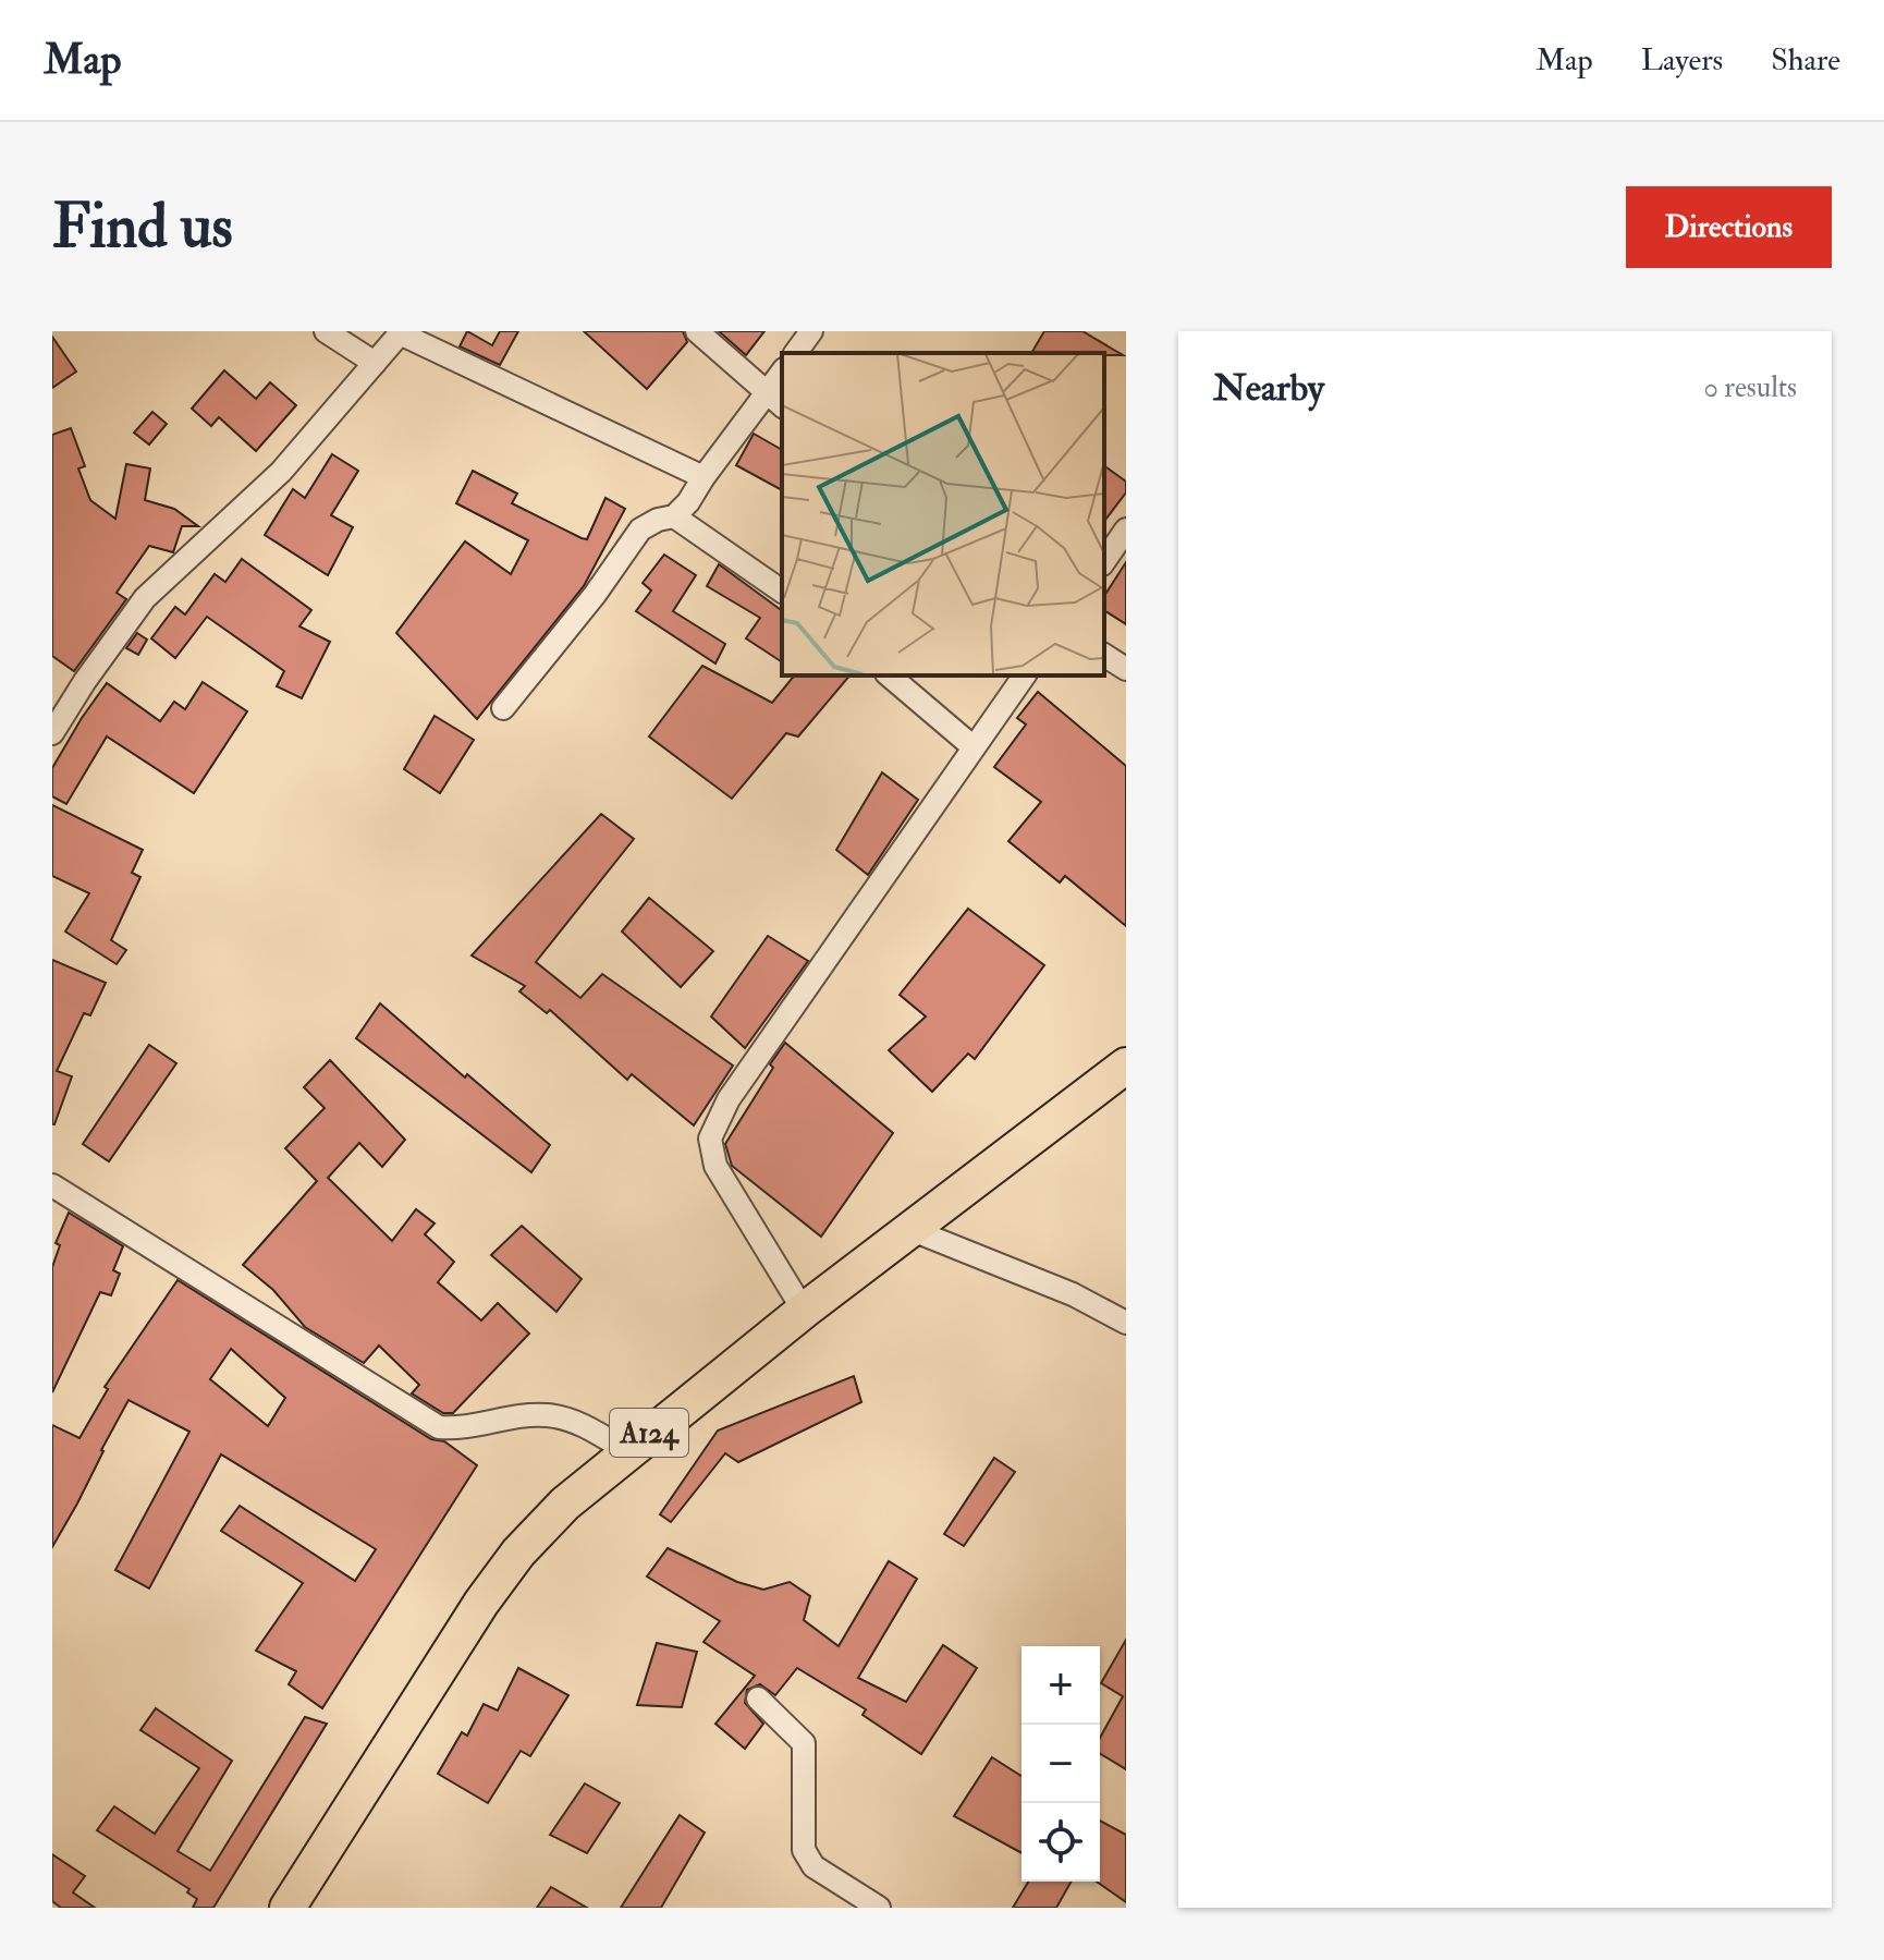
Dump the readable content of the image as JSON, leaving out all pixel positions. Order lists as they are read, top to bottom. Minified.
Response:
{"streets":{"highway":["A124"]},"page":{"header":"Map","nav":["Map","Layers","Share"],"buttons":"Directions","title":"Find us","heading":["Nearby","0 results"],"map_buttons":["+","−"]}}
